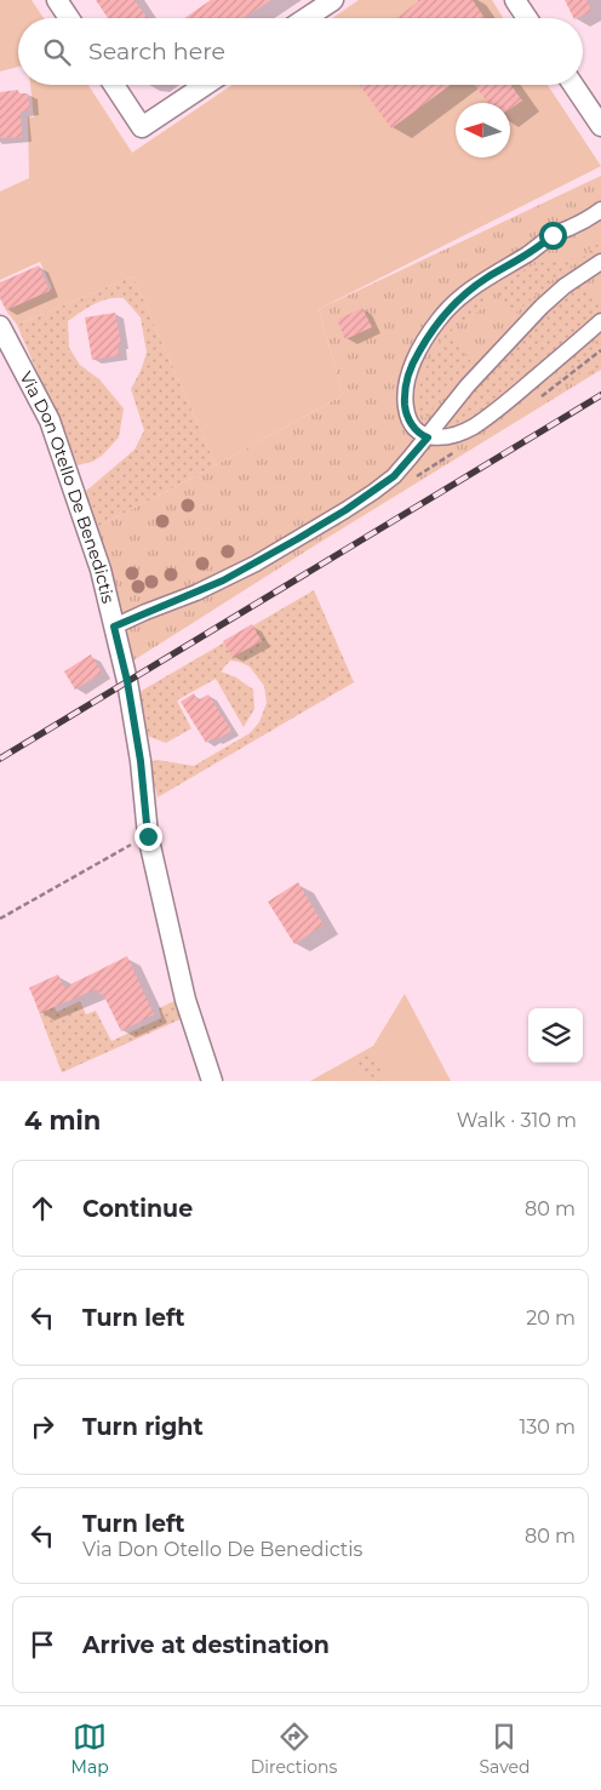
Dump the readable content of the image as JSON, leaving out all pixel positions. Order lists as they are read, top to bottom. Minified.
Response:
{"streets":{"street":["Via Don Otello De Benedictis"]},"north":"left","page":{"search":"Search here","heading":["4 min","Walk · 310 m"],"list":[["Continue","80 m"],["Turn left","20 m"],["Turn right","130 m"],["Turn left","Via Don Otello De Benedictis","80 m"],"Arrive at destination"],"nav":["Map","Directions","Saved"]}}
